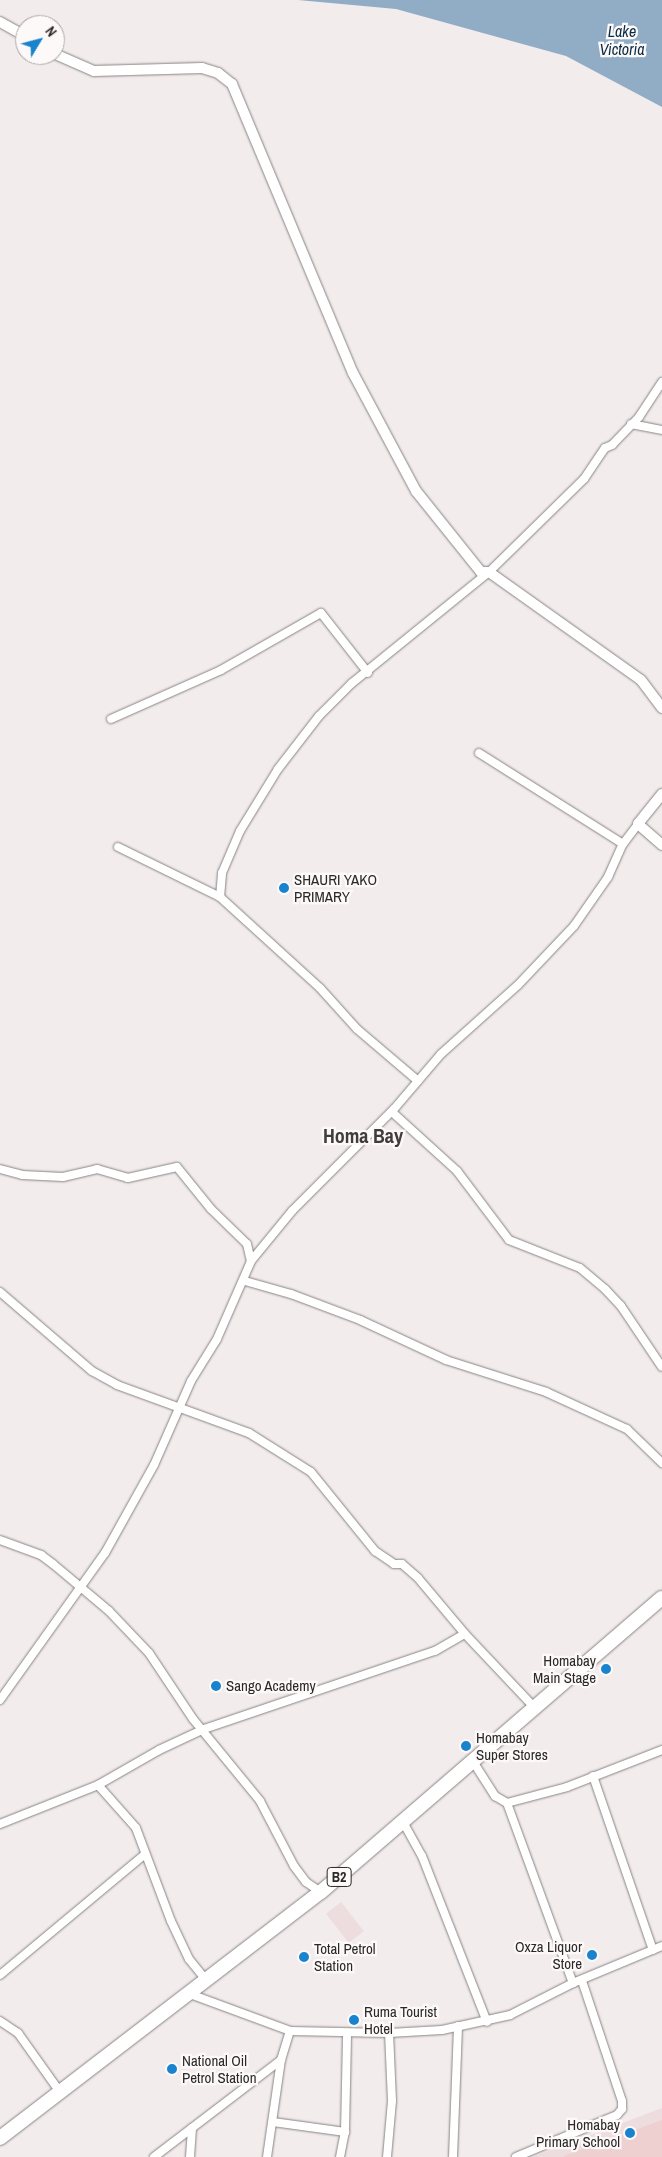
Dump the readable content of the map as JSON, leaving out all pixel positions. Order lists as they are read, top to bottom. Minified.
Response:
{"streets":{"highway":["B2"]},"districts":["Homa Bay"],"water":["Lake Victoria"],"places":["SHAURI YAKO PRIMARY","Homabay Main Stage","Sango Academy","Homabay Super Stores","Oxza Liquor Store","Total Petrol Station","Ruma Tourist Hotel","National Oil Petrol Station","Homabay Primary School"],"north":"top right"}
